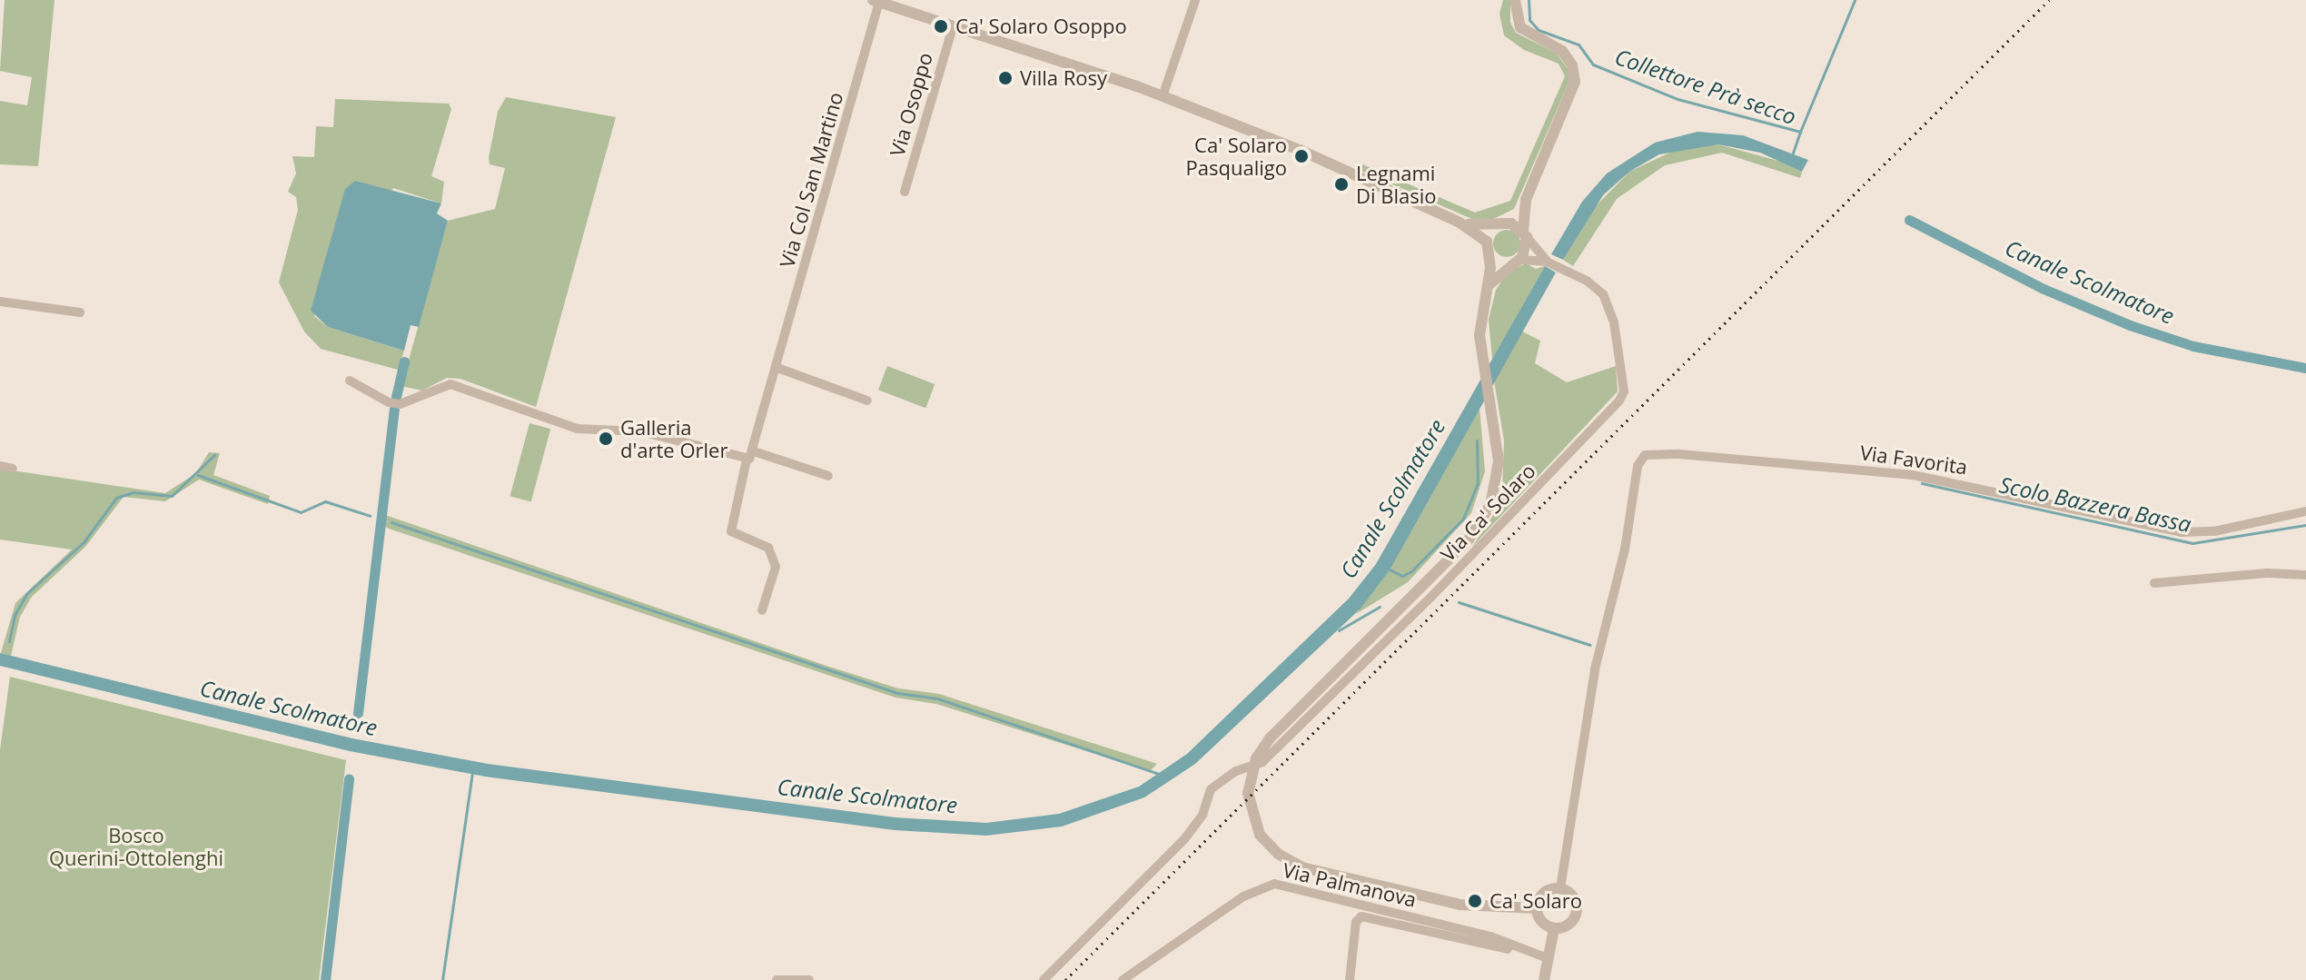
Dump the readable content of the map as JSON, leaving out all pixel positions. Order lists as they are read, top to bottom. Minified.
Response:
{"streets":{"street":["Via Osoppo","Via Col San Martino","Via Favorita","Via Ca' Solaro","Via Palmanova"]},"crossings":[["Via Osoppo","Via Ca' Solaro"],["Via Col San Martino","Via Ca' Solaro"],["Via Favorita","Via Ca' Solaro"]],"water":["Collettore Prà secco","Canale Scolmatore","Scolo Bazzera Bassa"],"parks":["Bosco Querini-Ottolenghi"],"places":["Ca' Solaro Osoppo","Villa Rosy","Ca' Solaro Pasqualigo","Legnami Di Blasio","Galleria d'arte Orler","Ca' Solaro"]}
